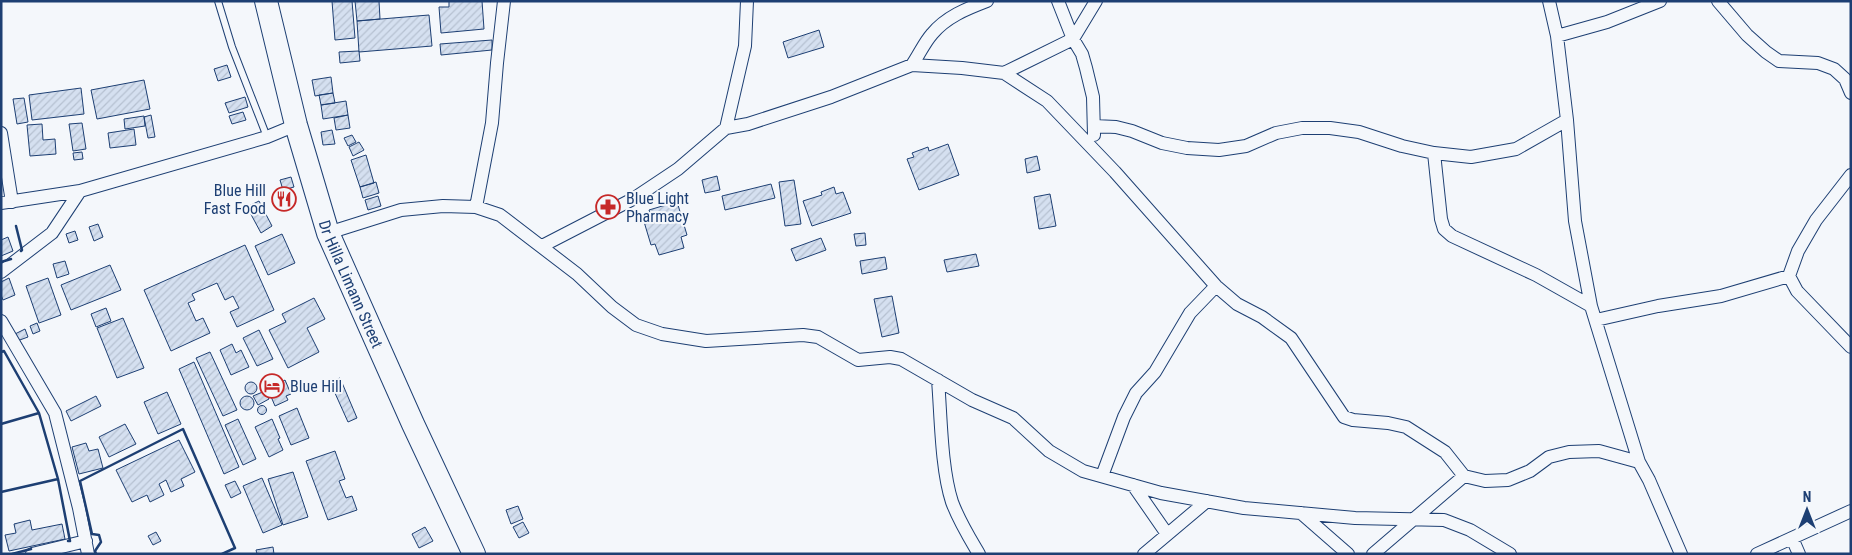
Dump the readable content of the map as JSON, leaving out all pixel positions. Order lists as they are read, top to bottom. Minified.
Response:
{"streets":{"highway":["Dr Hilla Limann Street"]},"places":{"restaurant":["Blue Hill Fast Food"],"pharmacy":["Blue Light Pharmacy"],"hotel":["Blue Hill"]},"north":"top"}
